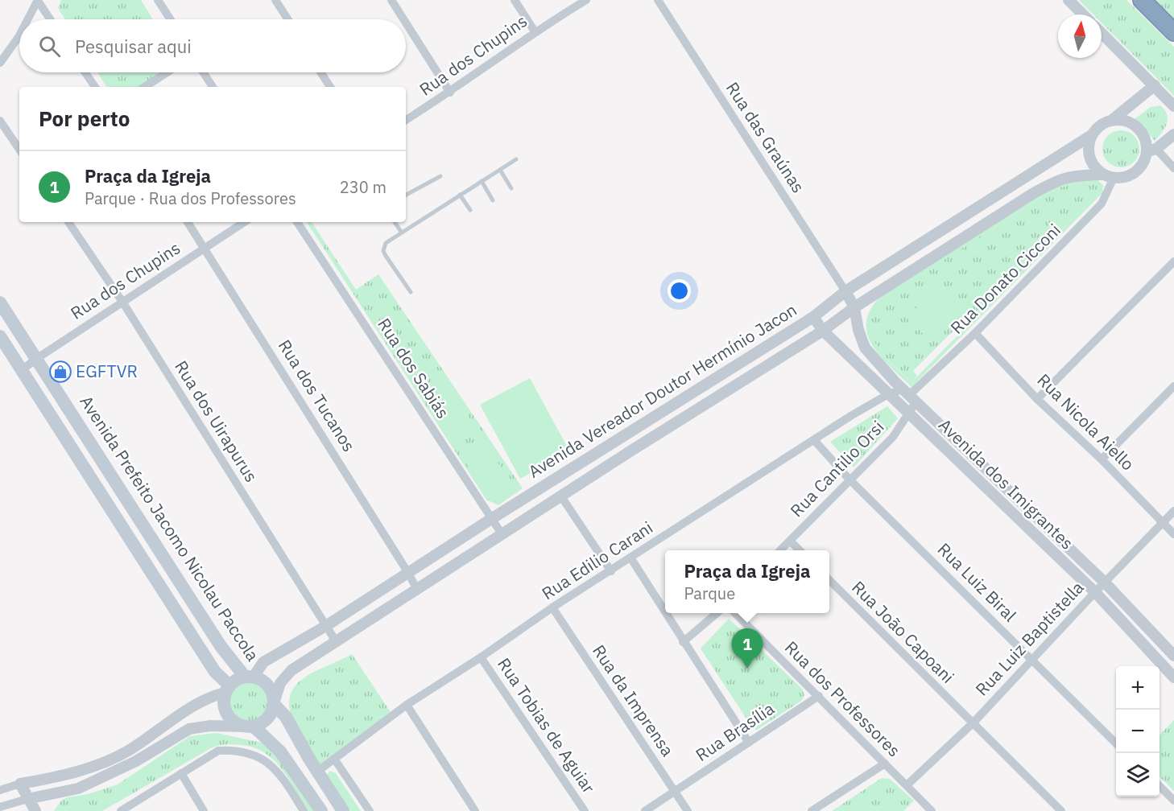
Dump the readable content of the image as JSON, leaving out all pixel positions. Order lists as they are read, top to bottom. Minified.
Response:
{"streets":{"main road":["Avenida Prefeito Jacomo Nicolau Paccola"],"street":["Rua dos Chupins","Rua das Graúnas","Rua Donato Cicconi","Rua dos Sabiás","Avenida Vereador Doutor Hermínio Jacon","Rua dos Tucanos","Rua dos Uirapurus","Rua Nicola Aiello","Rua Cantilio Orsi","Avenida dos Imigrantes","Rua Edilio Carani","Rua Luiz Biral","Rua João Capoani","Rua Luiz Baptistella","Rua dos Professores","Rua da Imprensa","Rua Tobias de Aguiar","Rua Brasília"]},"crossings":[["Rua dos Chupins","Rua dos Tucanos"],["Rua dos Chupins","Rua dos Uirapurus"],["Rua dos Chupins","Avenida Prefeito Jacomo Nicolau Paccola"],["Rua das Graúnas","Avenida Vereador Doutor Hermínio Jacon"],["Rua das Graúnas","Avenida dos Imigrantes"],["Rua Donato Cicconi","Avenida Vereador Doutor Hermínio Jacon"],["Rua Donato Cicconi","Rua Nicola Aiello"],["Rua Donato Cicconi","Rua Cantilio Orsi"],["Rua Donato Cicconi","Avenida dos Imigrantes"],["Rua Donato Cicconi","Rua Edilio Carani"],["Rua dos Sabiás","Avenida Vereador Doutor Hermínio Jacon"],["Avenida Vereador Doutor Hermínio Jacon","Rua dos Tucanos"],["Avenida Vereador Doutor Hermínio Jacon","Rua dos Uirapurus"],["Avenida Vereador Doutor Hermínio Jacon","Avenida dos Imigrantes"],["Avenida Vereador Doutor Hermínio Jacon","Avenida Prefeito Jacomo Nicolau Paccola"],["Rua Nicola Aiello","Rua Luiz Baptistella"],["Rua Cantilio Orsi","Avenida dos Imigrantes"],["Rua Cantilio Orsi","Rua Edilio Carani"],["Rua Cantilio Orsi","Rua Luiz Biral"],["Avenida dos Imigrantes","Rua Edilio Carani"],["Avenida dos Imigrantes","Rua Luiz Baptistella"],["Rua Edilio Carani","Rua Luiz Biral"],["Rua Edilio Carani","Rua da Imprensa"],["Rua Edilio Carani","Rua Tobias de Aguiar"],["Rua Luiz Biral","Rua Luiz Baptistella"],["Rua João Capoani","Rua Luiz Baptistella"],["Rua Luiz Baptistella","Rua dos Professores"],["Rua dos Professores","Rua Brasília"],["Rua da Imprensa","Rua Brasília"]],"places":{"shop":["EGFTVR"]},"north":"top","page":{"search":"Pesquisar aqui","heading":"Por perto","list":[{"mark":"1","name":"Praça da Igreja","note":"Parque · Rua dos Professores","value":"230 m"}],"popup":["Praça da Igreja","Parque"],"pins":"1","map_buttons":["+","−"]}}
